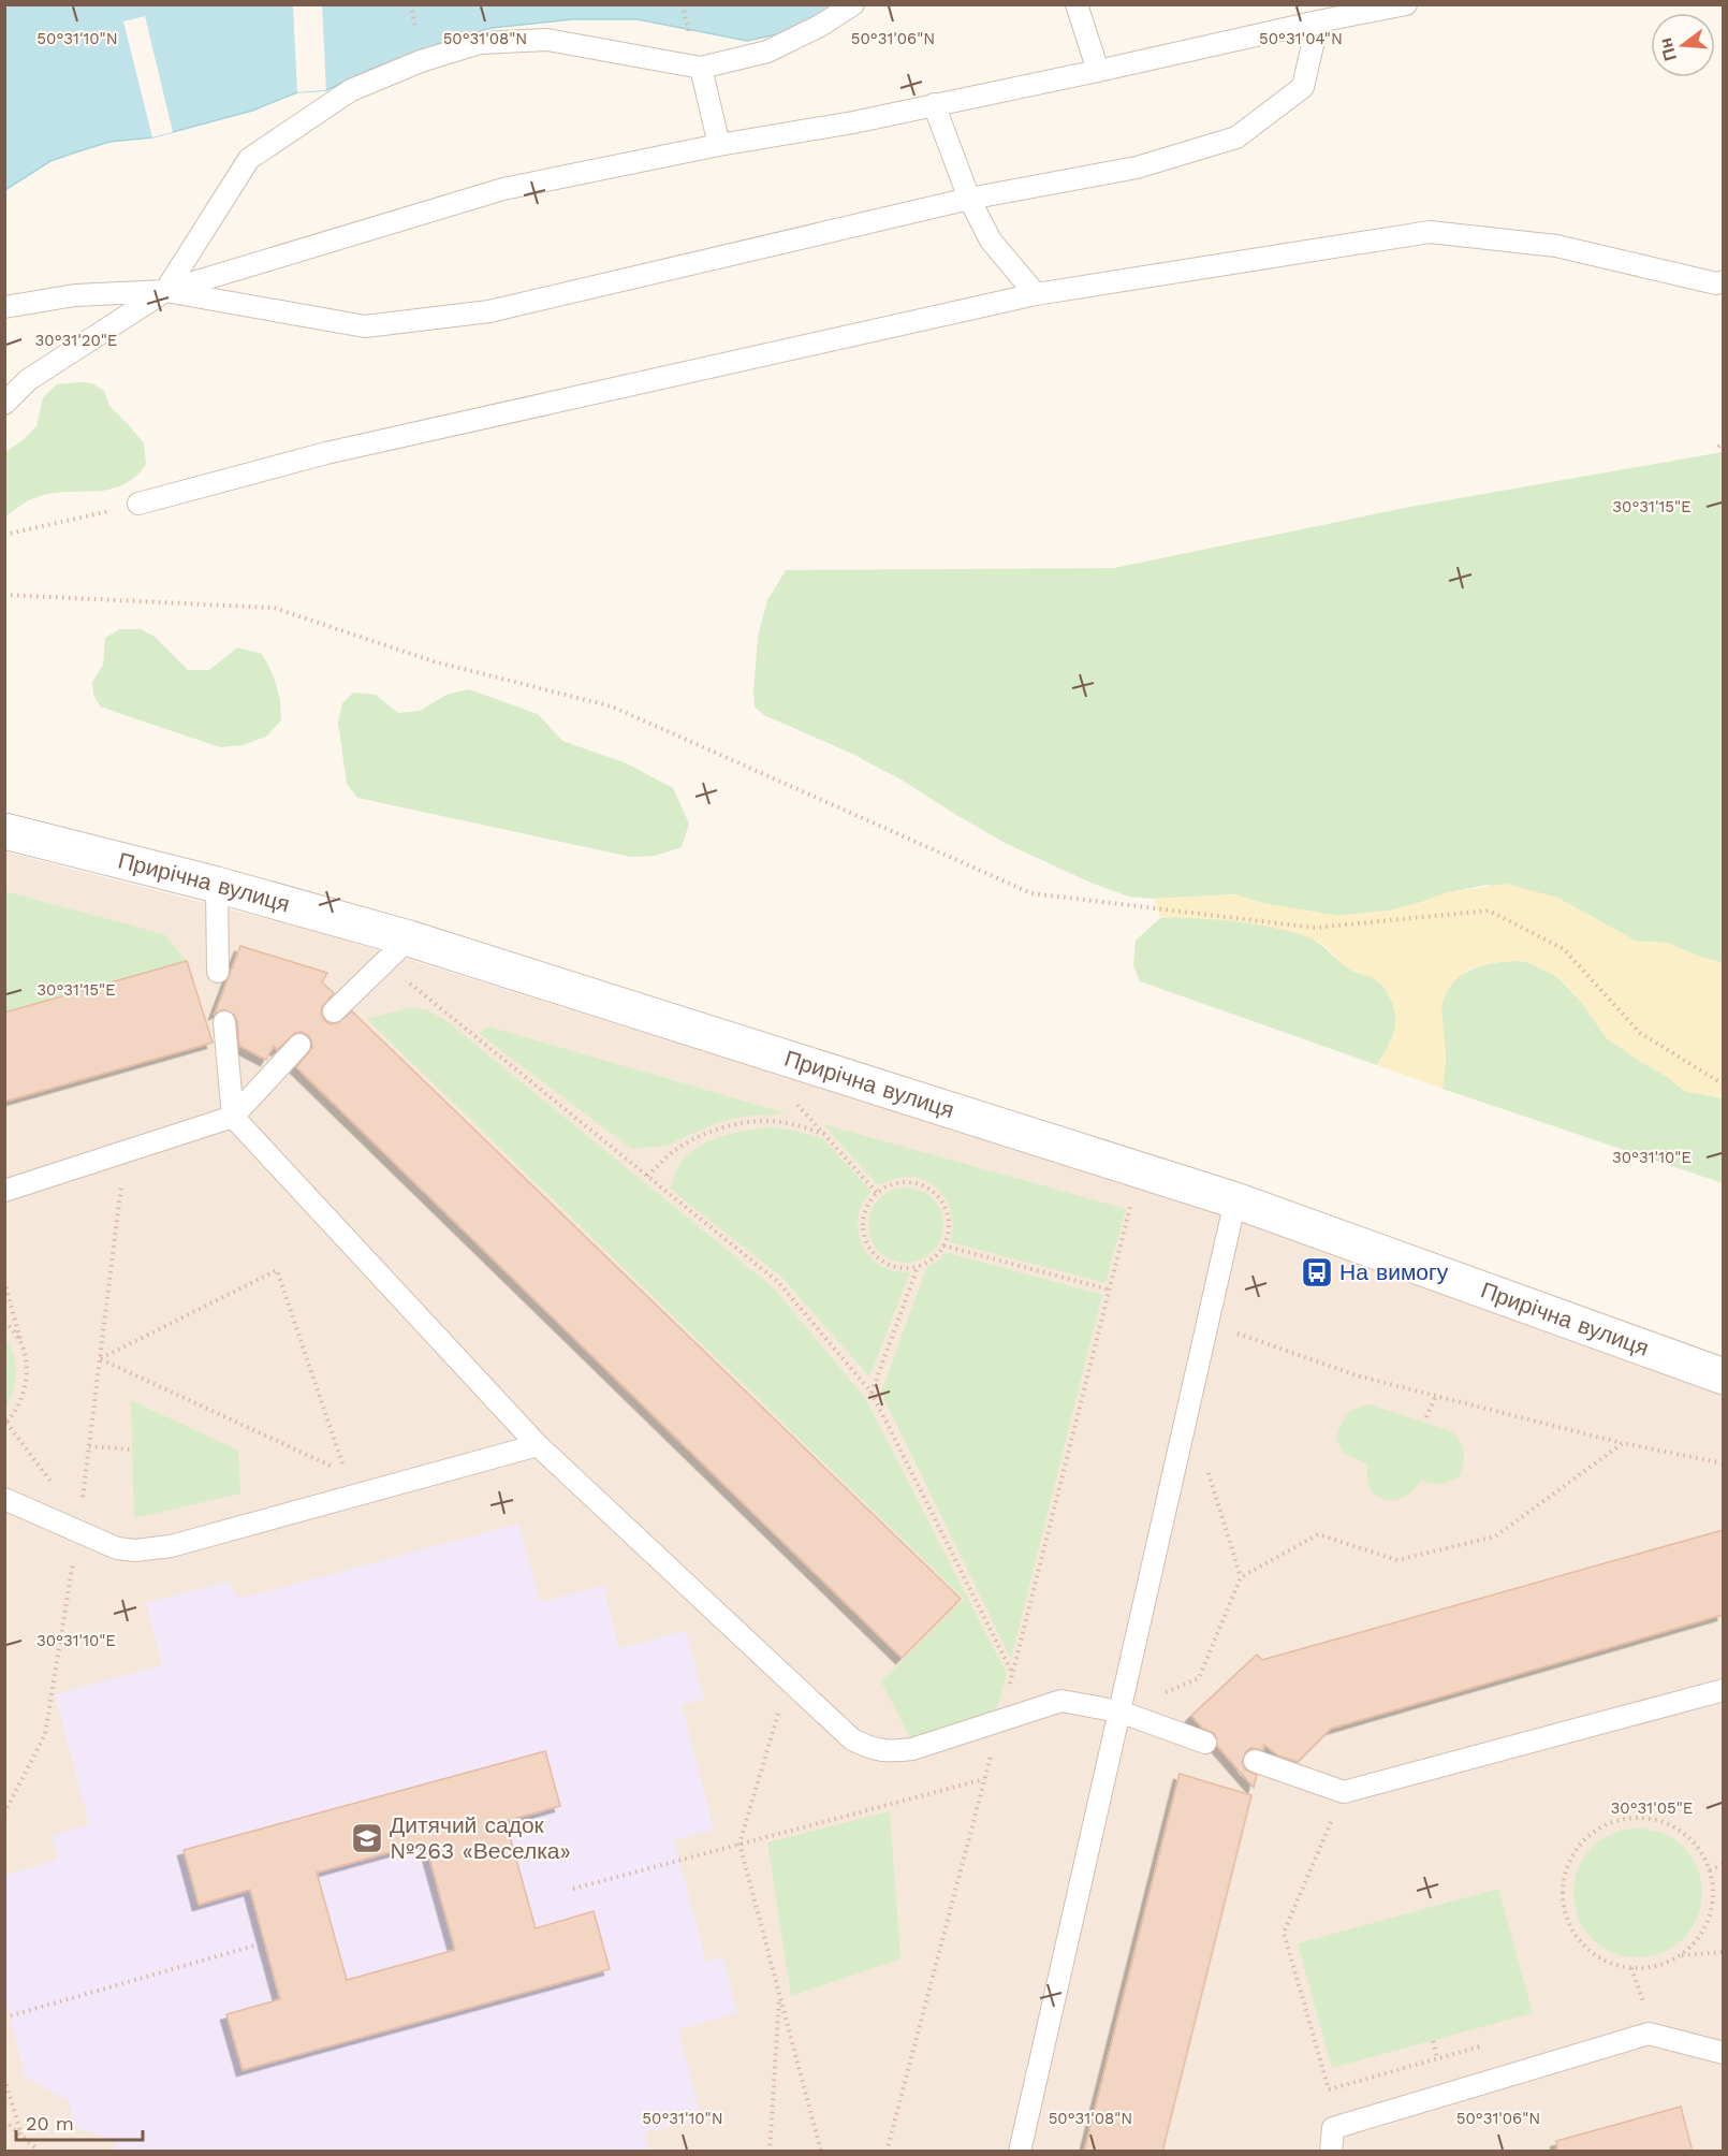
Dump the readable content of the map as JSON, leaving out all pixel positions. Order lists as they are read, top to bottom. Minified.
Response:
{"streets":{"street":["Прирічна вулиця"]},"places":{"bus stop":["На вимогу"],"school or university":["Дитячий садок №263 «Веселка»"]},"scale_bar":"20 m","north":"left","coordinates":["50°31'10\"N","50°31'08\"N","50°31'06\"N","50°31'04\"N","30°31'20\"E","30°31'15\"E","30°31'10\"E","30°31'05\"E"]}
